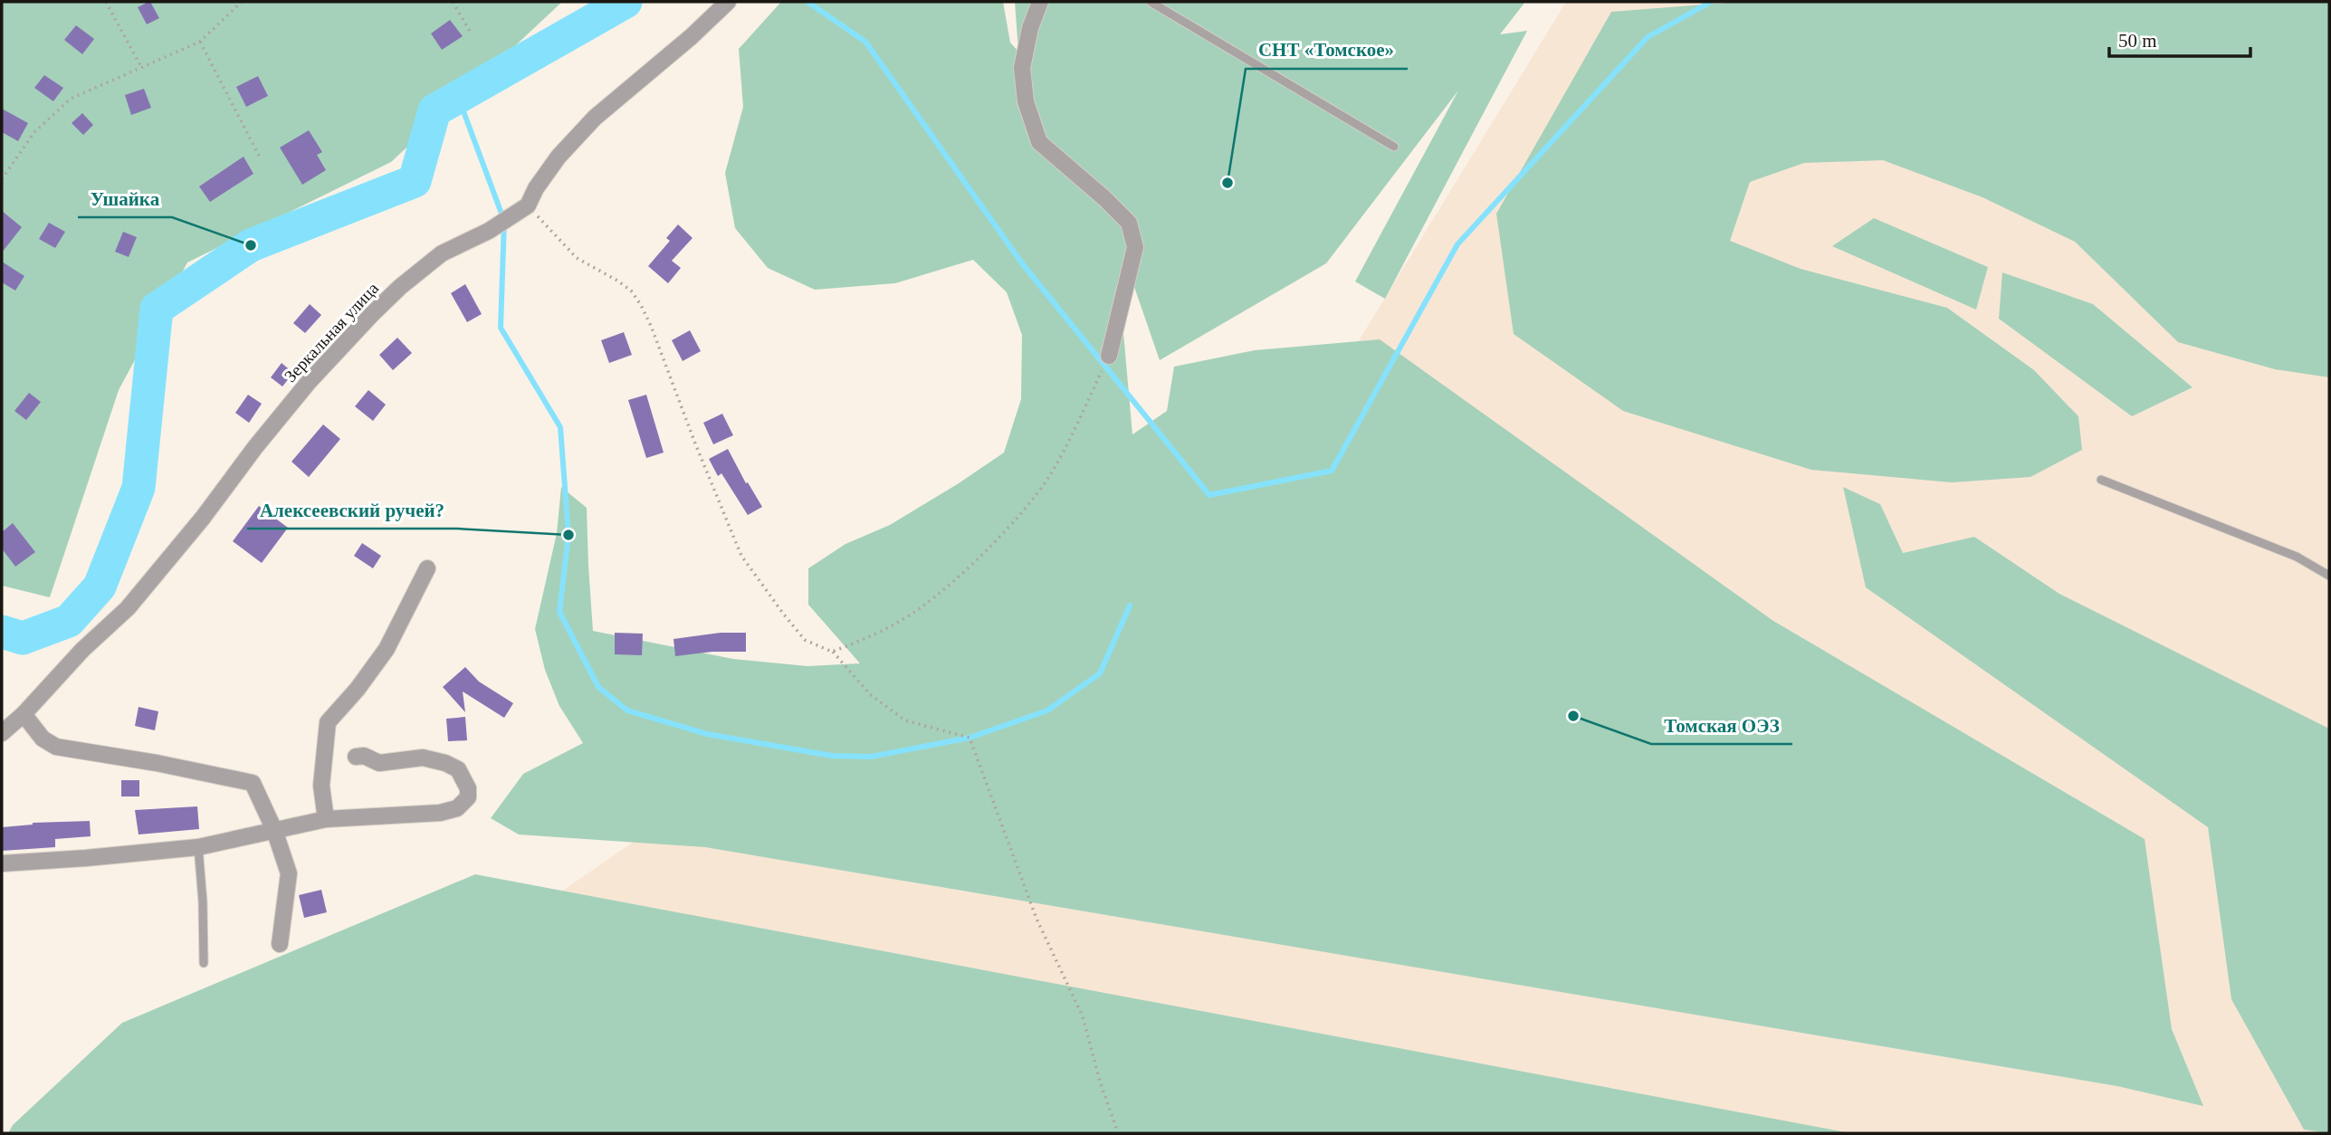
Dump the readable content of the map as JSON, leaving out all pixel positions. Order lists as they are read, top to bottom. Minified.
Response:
{"streets":{"street":["Зеркальная улица"]},"places":["СНТ «Томское»","Ушайка","Алексеевский ручей?","Томская ОЭЗ"],"scale_bar":"50 m"}
